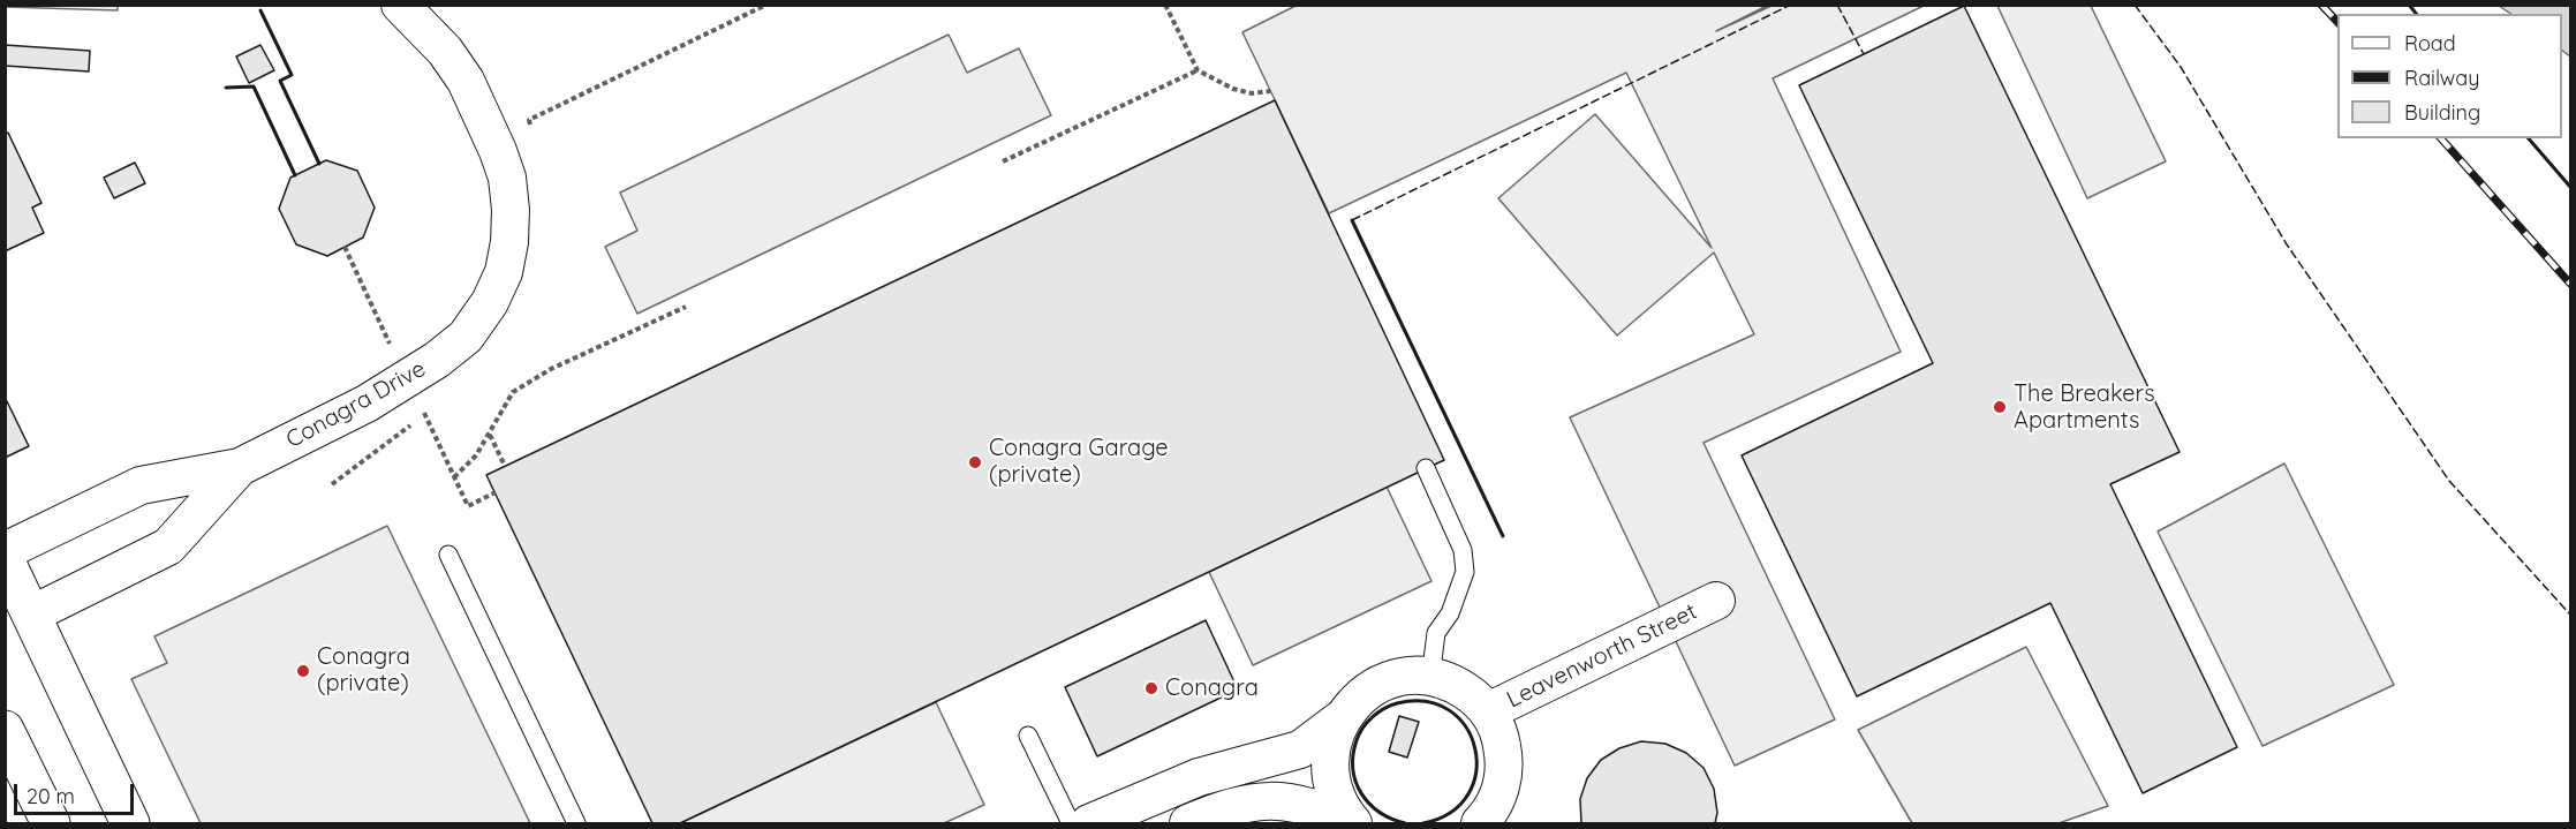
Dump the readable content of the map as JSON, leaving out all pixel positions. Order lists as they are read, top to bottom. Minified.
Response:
{"streets":{"street":["Conagra Drive","Leavenworth Street"]},"places":["The Breakers Apartments","Conagra Garage (private)","Conagra (private)","Conagra"],"legend":["Road","Railway","Building"],"scale_bar":"20 m"}
